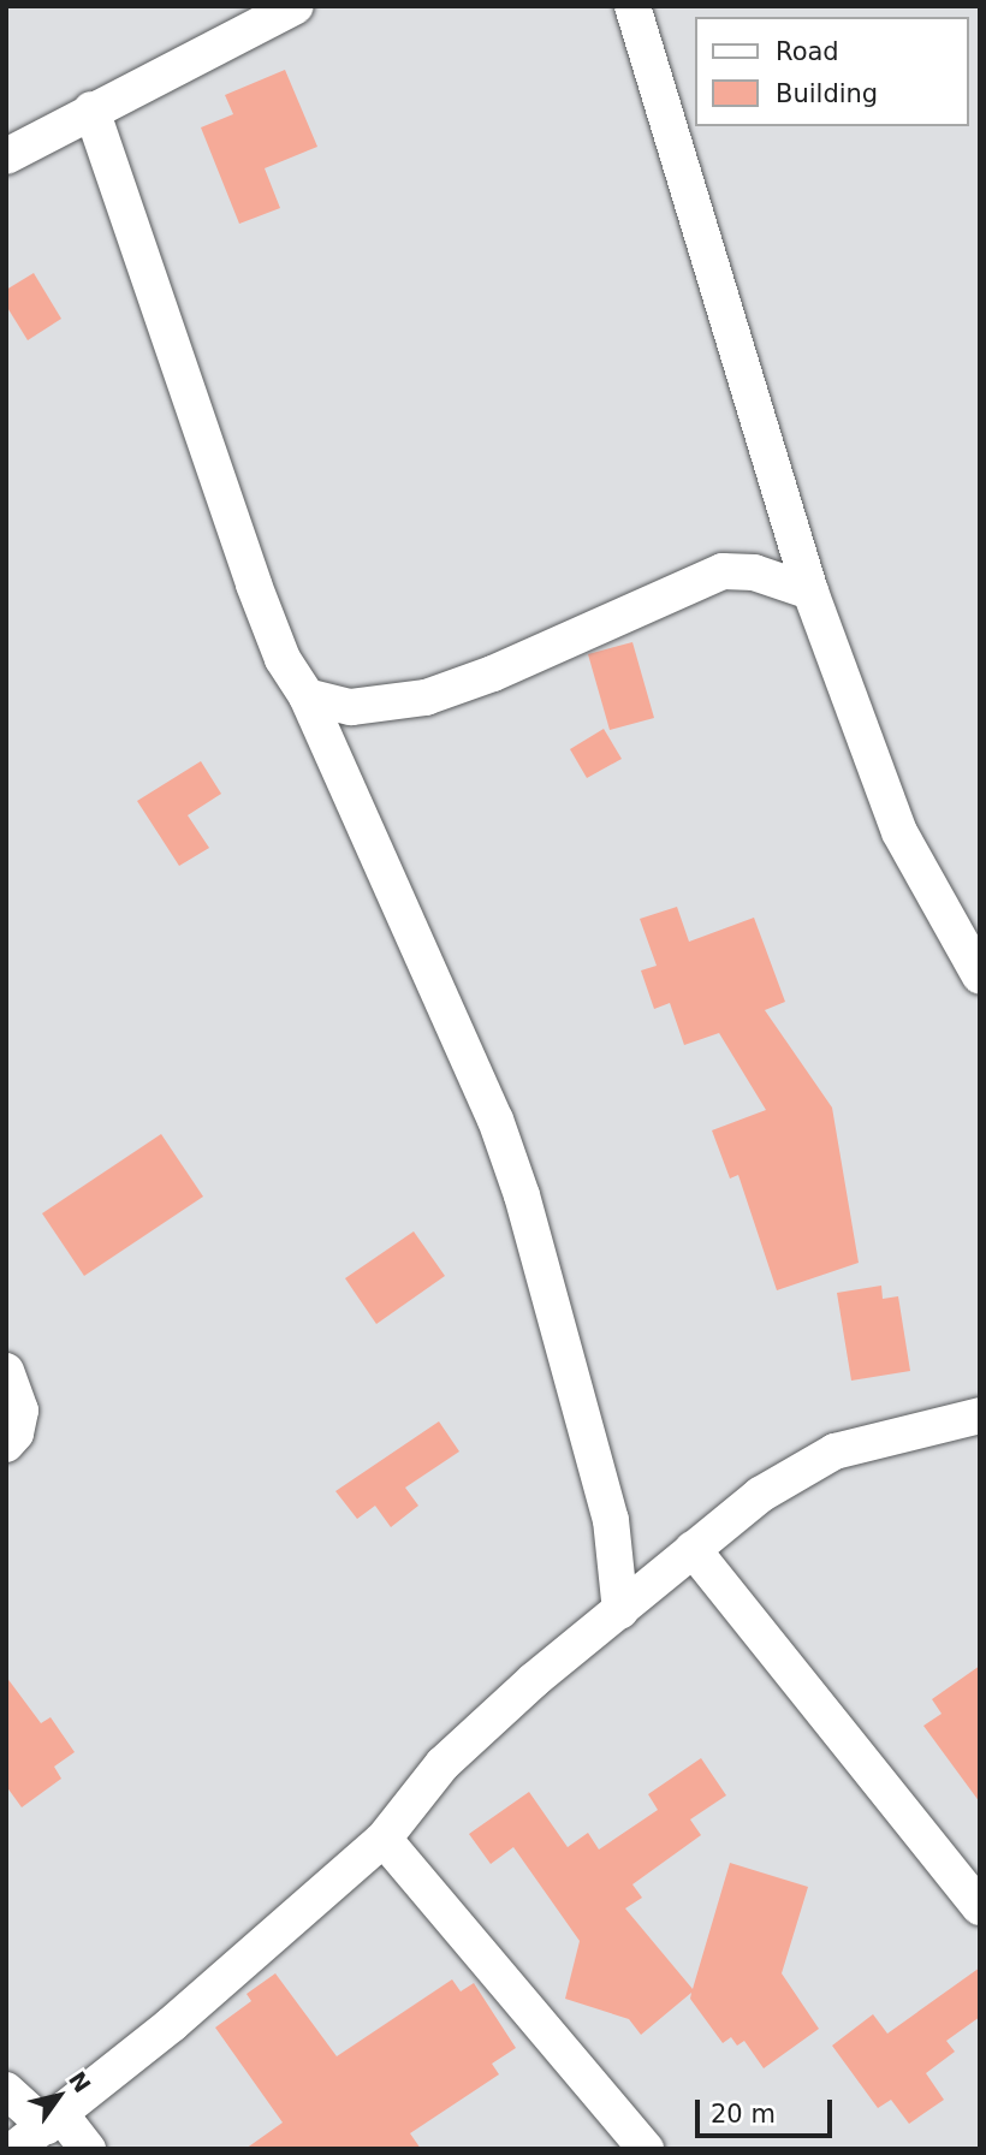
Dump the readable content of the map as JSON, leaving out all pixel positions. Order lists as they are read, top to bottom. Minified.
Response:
{"legend":["Road","Building"],"scale_bar":"20 m","north":"top right"}
